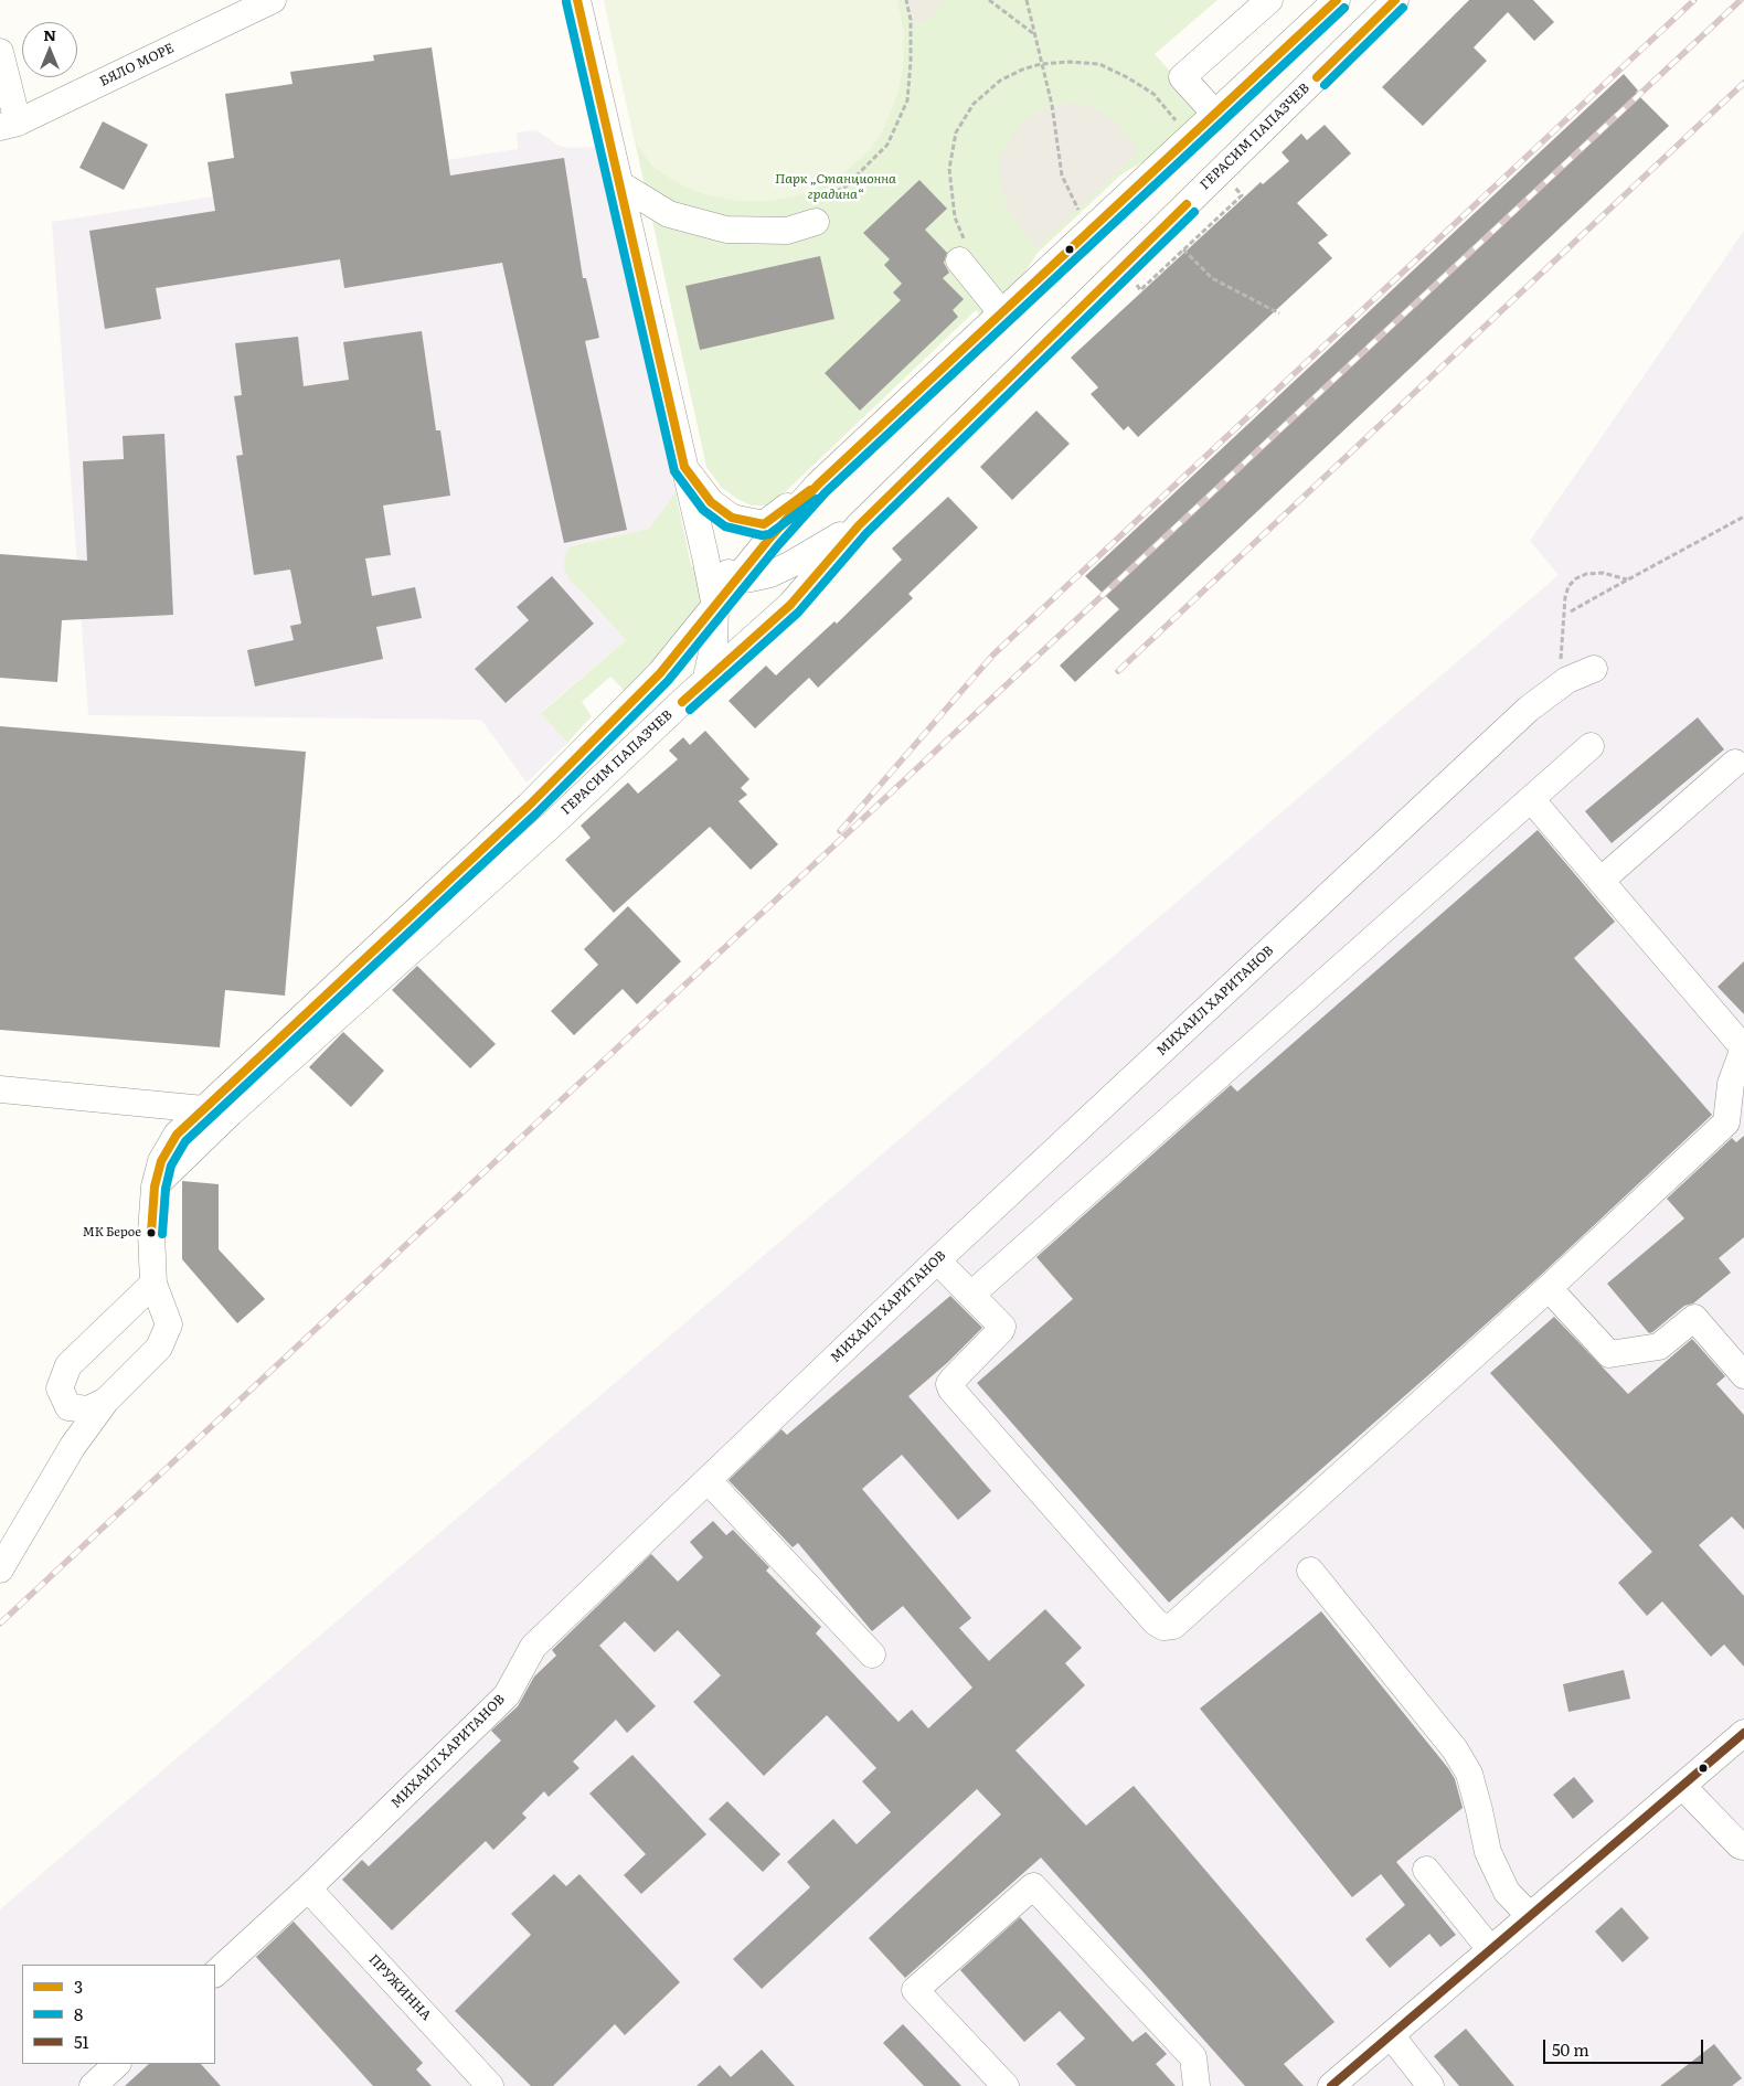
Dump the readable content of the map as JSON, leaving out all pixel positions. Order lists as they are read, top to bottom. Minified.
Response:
{"streets":{"street":["БЯЛО МОРЕ","ГЕРАСИМ ПАПАЗЧЕВ","МИХАИЛ ХАРИТАНОВ","ПРУЖИННА"]},"crossings":[["МИХАИЛ ХАРИТАНОВ","ПРУЖИННА"]],"parks":["Парк „Станционна градина“"],"places":["МК Берое"],"lines":["transit line 3","transit line 8","transit line 51"],"legend":["3","8","51"],"scale_bar":"50 m","north":"top"}
